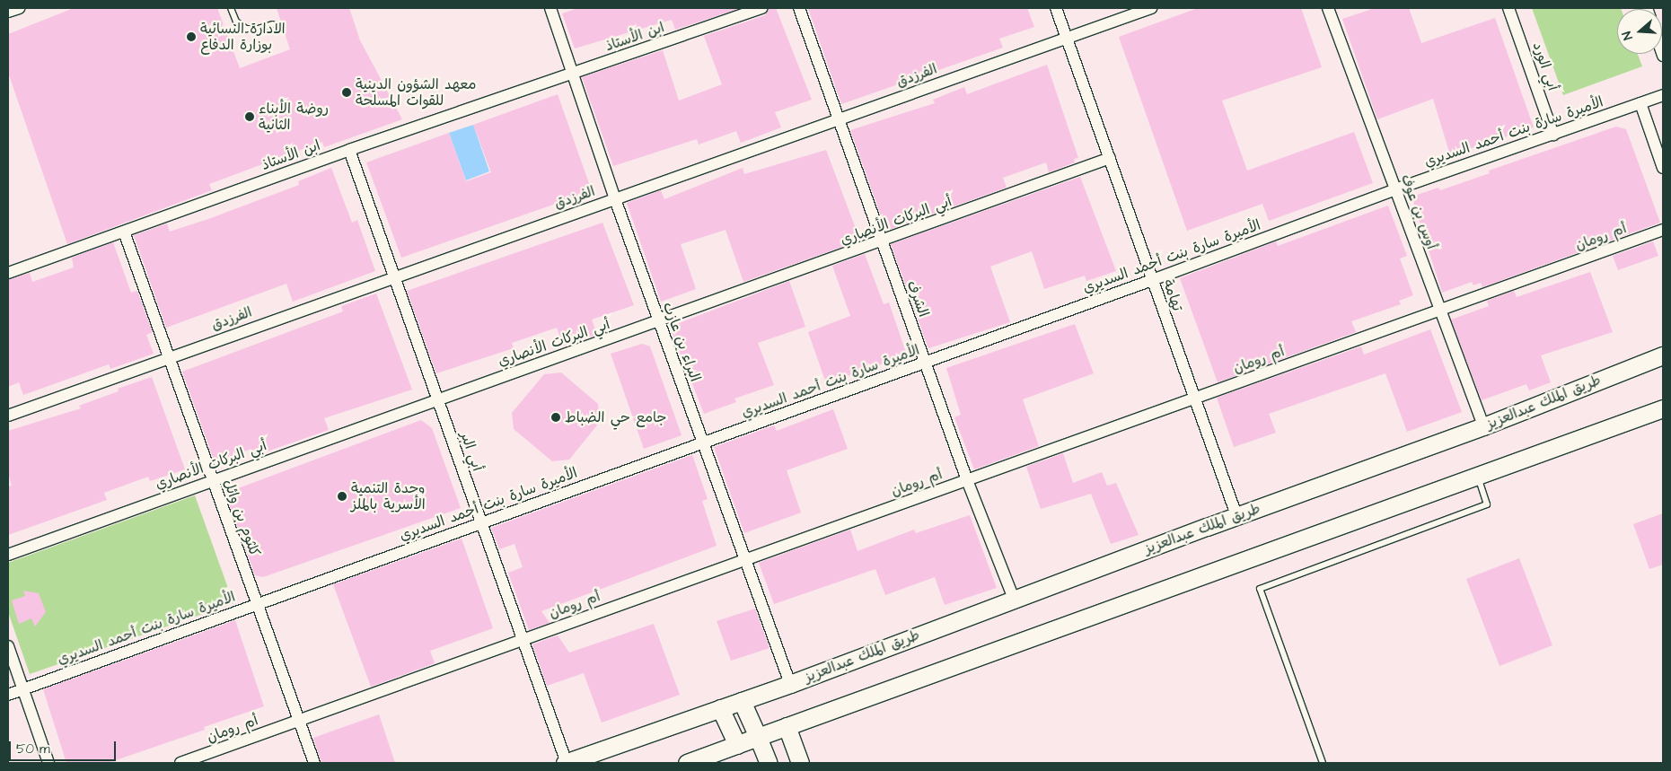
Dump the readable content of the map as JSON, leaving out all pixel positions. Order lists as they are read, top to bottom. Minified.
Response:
{"streets":{"main road":["طريق الملك عبدالعزيز"],"street":["ابن الأستاذ","أبي الورد","الفرزدق","الأميرة سارة بنت أحمد السديري","أوس بن عوف","أبي البركات الأنصاري","أم رومان","تهامة","الشرف","البراء بن عازب","أبي البر","كلثوم بن وائل"]},"crossings":[["ابن الأستاذ","البراء بن عازب"],["ابن الأستاذ","أبي البر"],["ابن الأستاذ","كلثوم بن وائل"],["أبي الورد","الأميرة سارة بنت أحمد السديري"],["الفرزدق","تهامة"],["الفرزدق","الشرف"],["الفرزدق","البراء بن عازب"],["الفرزدق","أبي البر"],["الفرزدق","كلثوم بن وائل"],["الأميرة سارة بنت أحمد السديري","أوس بن عوف"],["الأميرة سارة بنت أحمد السديري","تهامة"],["الأميرة سارة بنت أحمد السديري","الشرف"],["الأميرة سارة بنت أحمد السديري","البراء بن عازب"],["الأميرة سارة بنت أحمد السديري","أبي البر"],["الأميرة سارة بنت أحمد السديري","كلثوم بن وائل"],["أوس بن عوف","أم رومان"],["أوس بن عوف","طريق الملك عبدالعزيز"],["أبي البركات الأنصاري","تهامة"],["أبي البركات الأنصاري","الشرف"],["أبي البركات الأنصاري","البراء بن عازب"],["أبي البركات الأنصاري","أبي البر"],["أبي البركات الأنصاري","كلثوم بن وائل"],["أم رومان","تهامة"],["أم رومان","الشرف"],["أم رومان","البراء بن عازب"],["أم رومان","أبي البر"],["أم رومان","كلثوم بن وائل"],["تهامة","طريق الملك عبدالعزيز"],["الشرف","طريق الملك عبدالعزيز"],["البراء بن عازب","طريق الملك عبدالعزيز"],["طريق الملك عبدالعزيز","أبي البر"]],"places":["الادارة النسائية بوزارة الدفاع","معهد الشؤون الدينية للقوات المسلحة","روضة الأبناء الثانية","جامع حي الضباط","وحدة التنمية الأسرية بالملز"],"scale_bar":"50 m","north":"left"}
